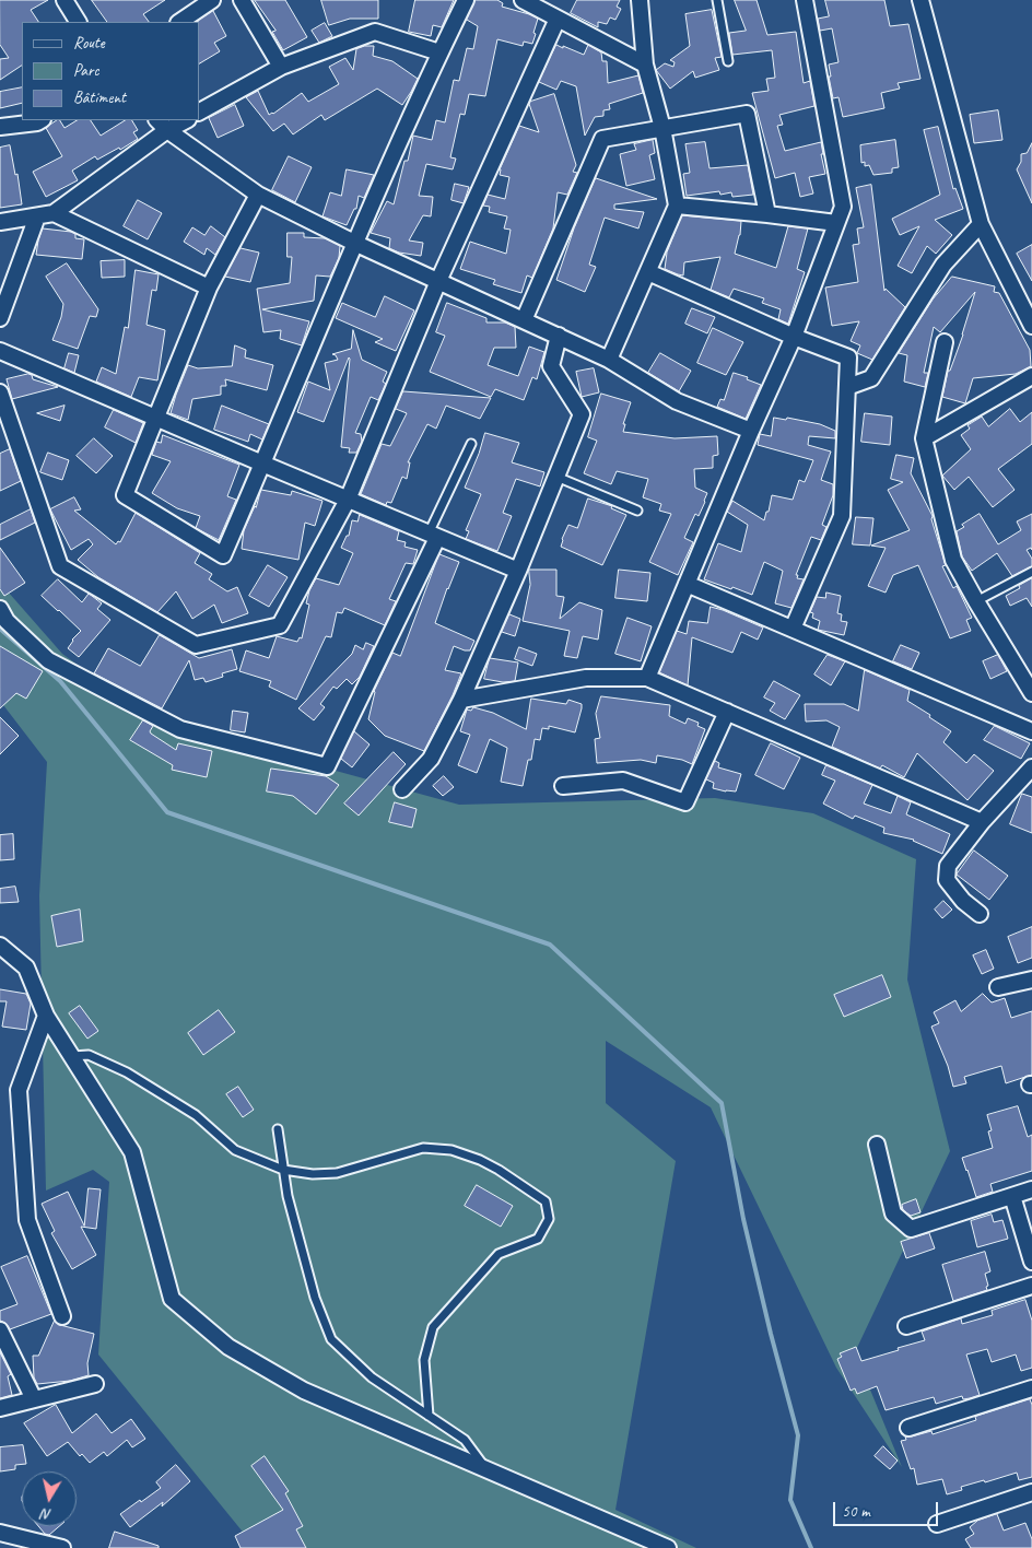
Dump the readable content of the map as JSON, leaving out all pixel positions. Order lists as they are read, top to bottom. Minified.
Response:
{"legend":["Route","Parc","Bâtiment"],"scale_bar":"50 m","north":"bottom"}
